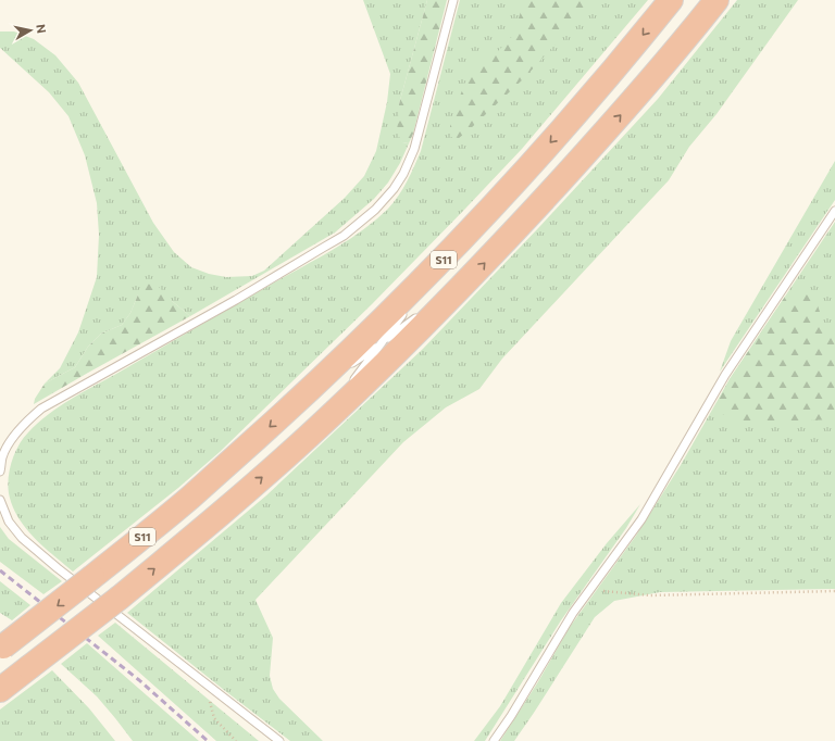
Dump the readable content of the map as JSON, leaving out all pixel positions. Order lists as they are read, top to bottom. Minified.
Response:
{"streets":{"highway":["S11"]},"north":"right"}
